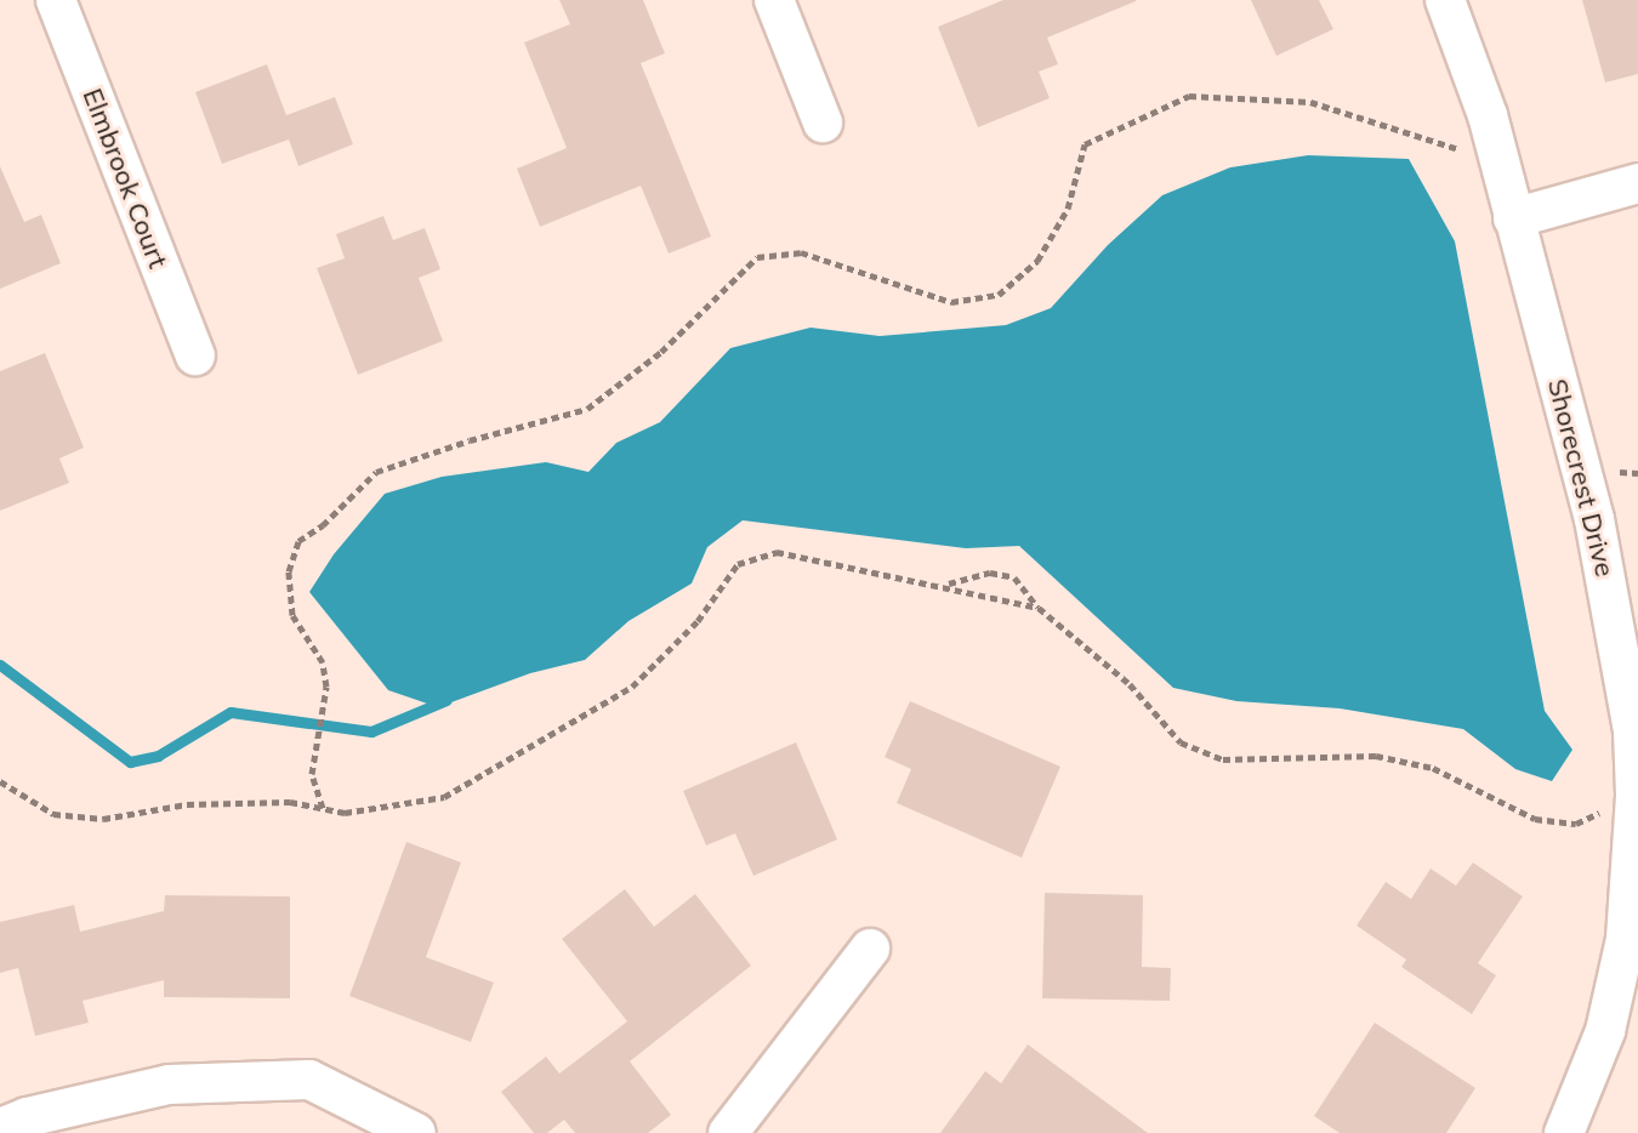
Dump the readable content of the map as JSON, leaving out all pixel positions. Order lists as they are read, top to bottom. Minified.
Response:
{"streets":{"street":["Elmbrook Court","Shorecrest Drive"]}}
